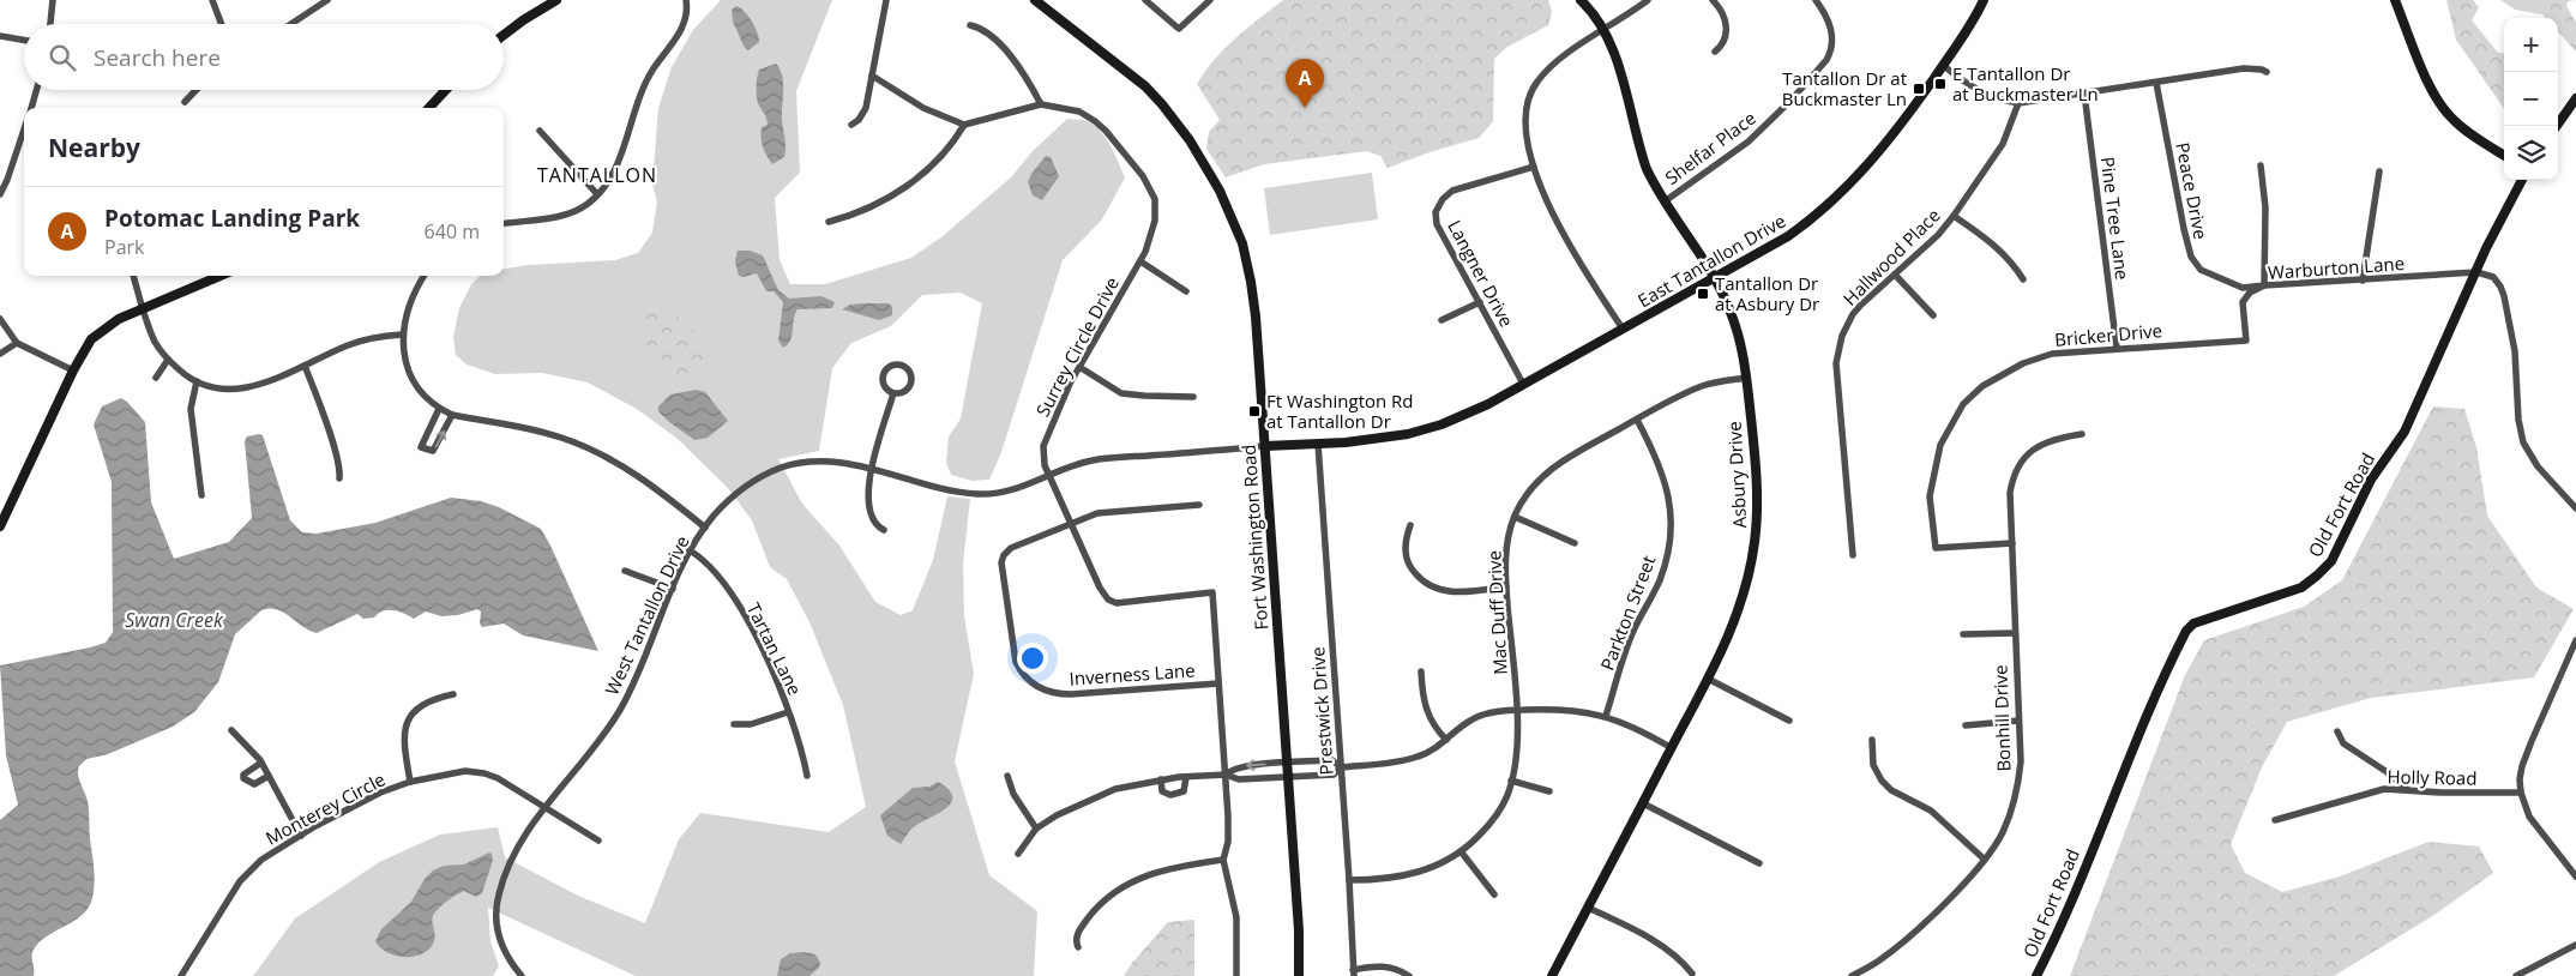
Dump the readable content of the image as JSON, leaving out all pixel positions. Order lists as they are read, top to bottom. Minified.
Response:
{"streets":{"street":["Shelfar Place","Peace Drive","Pine Tree Lane","Hallwood Place","East Tantallon Drive","Warburton Lane","Langner Drive","Bricker Drive","Surrey Circle Drive","Asbury Drive","Old Fort Road","Fort Washington Road","Mac Duff Drive","Parkton Street","West Tantallon Drive","Tartan Lane","Inverness Lane","Prestwick Drive","Bonhill Drive","Holly Road","Monterey Circle"]},"crossings":[["Shelfar Place","Asbury Drive"],["Peace Drive","Warburton Lane"],["Pine Tree Lane","Bricker Drive"],["East Tantallon Drive","Langner Drive"],["East Tantallon Drive","Asbury Drive"],["East Tantallon Drive","Fort Washington Road"],["East Tantallon Drive","West Tantallon Drive"],["East Tantallon Drive","Prestwick Drive"],["Warburton Lane","Bricker Drive"],["Warburton Lane","Old Fort Road"],["Bricker Drive","Bonhill Drive"],["Surrey Circle Drive","West Tantallon Drive"],["Surrey Circle Drive","Inverness Lane"],["Asbury Drive","Mac Duff Drive"],["Fort Washington Road","West Tantallon Drive"],["Mac Duff Drive","Parkton Street"],["Mac Duff Drive","Prestwick Drive"],["West Tantallon Drive","Tartan Lane"],["West Tantallon Drive","Monterey Circle"]],"districts":["TANTALLON"],"water":["Swan Creek"],"places":{"transit":["E Tantallon Dr at Buckmaster Ln","Tantallon Dr at Buckmaster Ln","Tantallon Dr at Asbury Dr","Ft Washington Rd at Tantallon Dr"]},"page":{"map_buttons":["+","−"],"search":"Search here","pins":"A","heading":"Nearby","list":[{"mark":"A","name":"Potomac Landing Park","note":"Park","value":"640 m"}]}}
